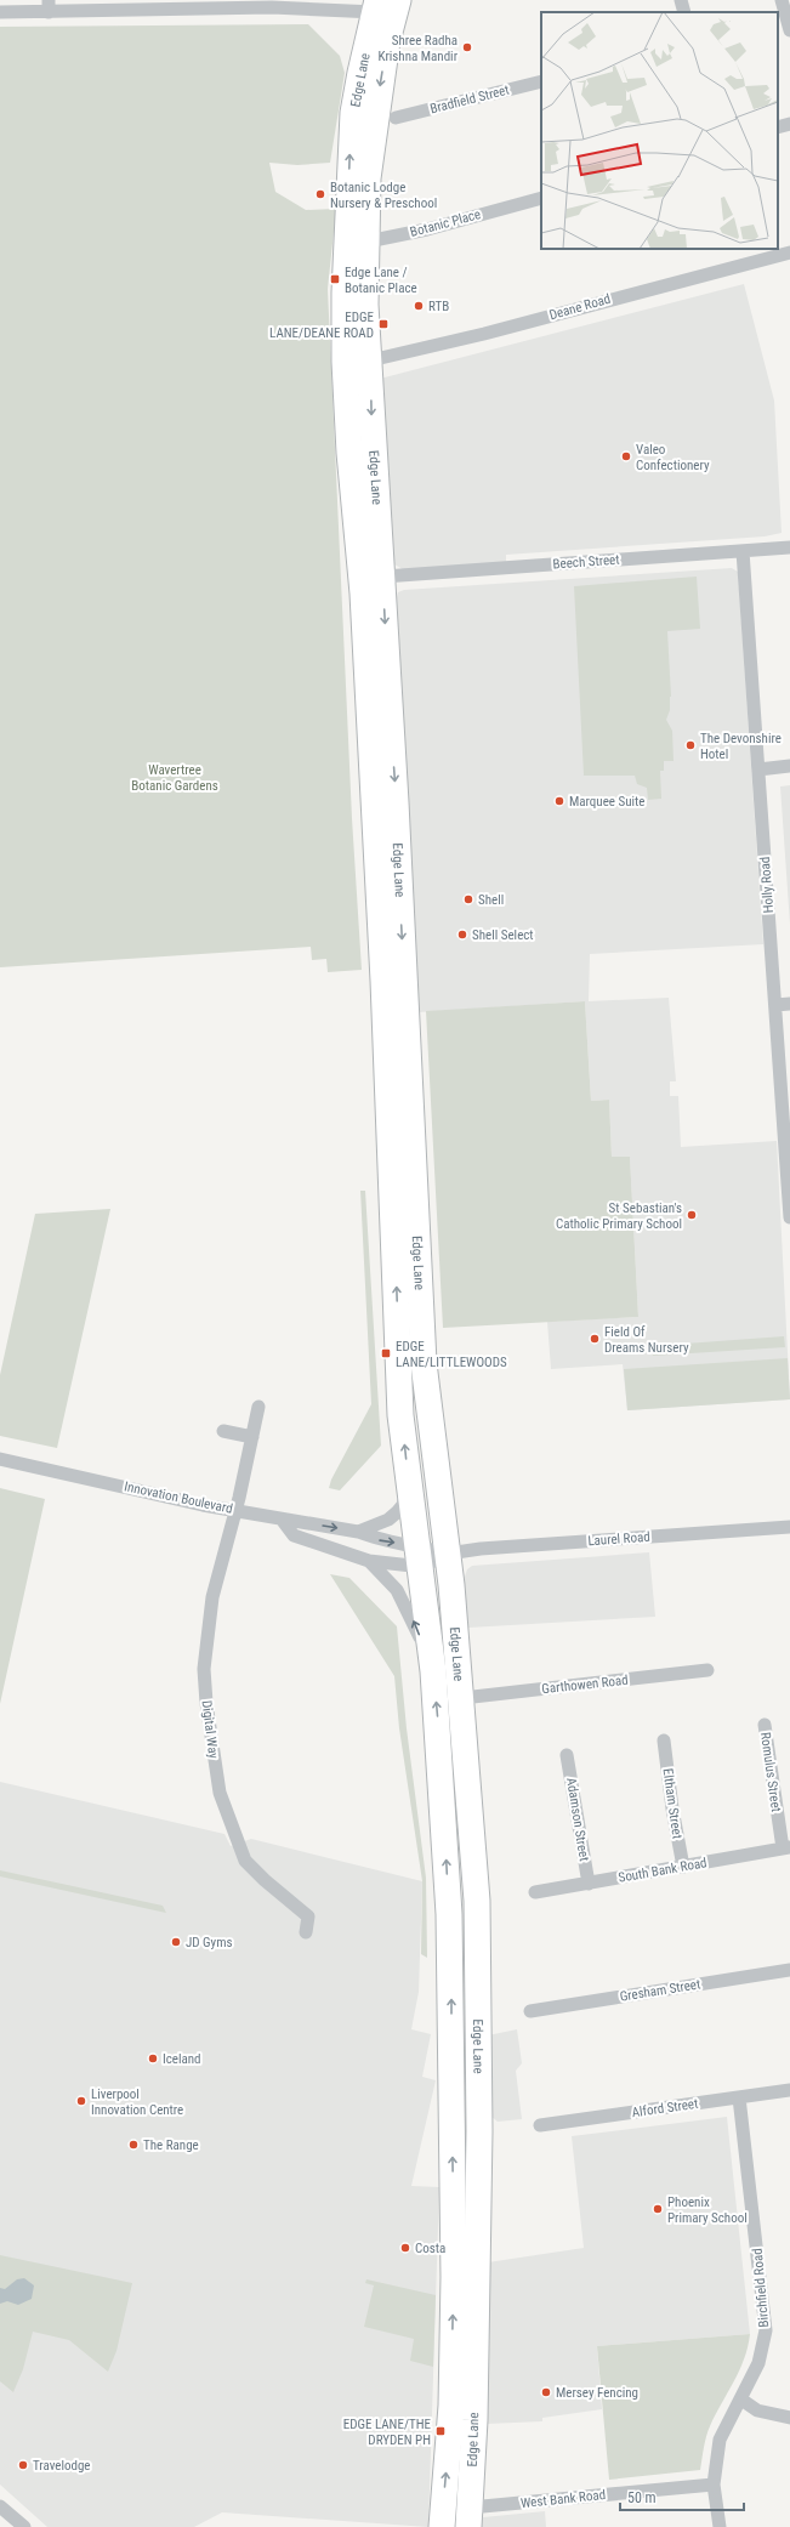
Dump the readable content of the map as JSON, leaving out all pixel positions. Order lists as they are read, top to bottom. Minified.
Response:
{"streets":{"highway":["Edge Lane"],"street":["Bradfield Street","Botanic Place","Deane Road","Beech Street","Holly Road","Innovation Boulevard","Laurel Road","Garthowen Road","Digital Way","Romulus Street","Eltham Street","Adamson Street","South Bank Road","Gresham Street","Alford Street","Birchfield Road","West Bank Road"]},"crossings":[["Edge Lane","Botanic Place"],["Edge Lane","Deane Road"],["Edge Lane","Beech Street"],["Edge Lane","Innovation Boulevard"],["Edge Lane","Laurel Road"],["Edge Lane","Garthowen Road"],["Edge Lane","West Bank Road"],["Beech Street","Holly Road"],["Innovation Boulevard","Digital Way"],["Romulus Street","South Bank Road"],["Eltham Street","South Bank Road"],["Adamson Street","South Bank Road"],["Alford Street","Birchfield Road"],["Birchfield Road","West Bank Road"]],"parks":["Wavertree Botanic Gardens"],"places":{"other":["Shree Radha Krishna Mandir","Botanic Lodge Nursery & Preschool","RTB","Valeo Confectionery","The Devonshire Hotel","Marquee Suite","Shell","Shell Select","St Sebastian's Catholic Primary School","Field Of Dreams Nursery","JD Gyms","Iceland","Liverpool Innovation Centre","The Range","Phoenix Primary School","Costa","Mersey Fencing","Travelodge"],"transit":["Edge Lane / Botanic Place","EDGE LANE/DEANE ROAD","EDGE LANE/LITTLEWOODS","EDGE LANE/THE DRYDEN PH"]},"scale_bar":"50 m"}
